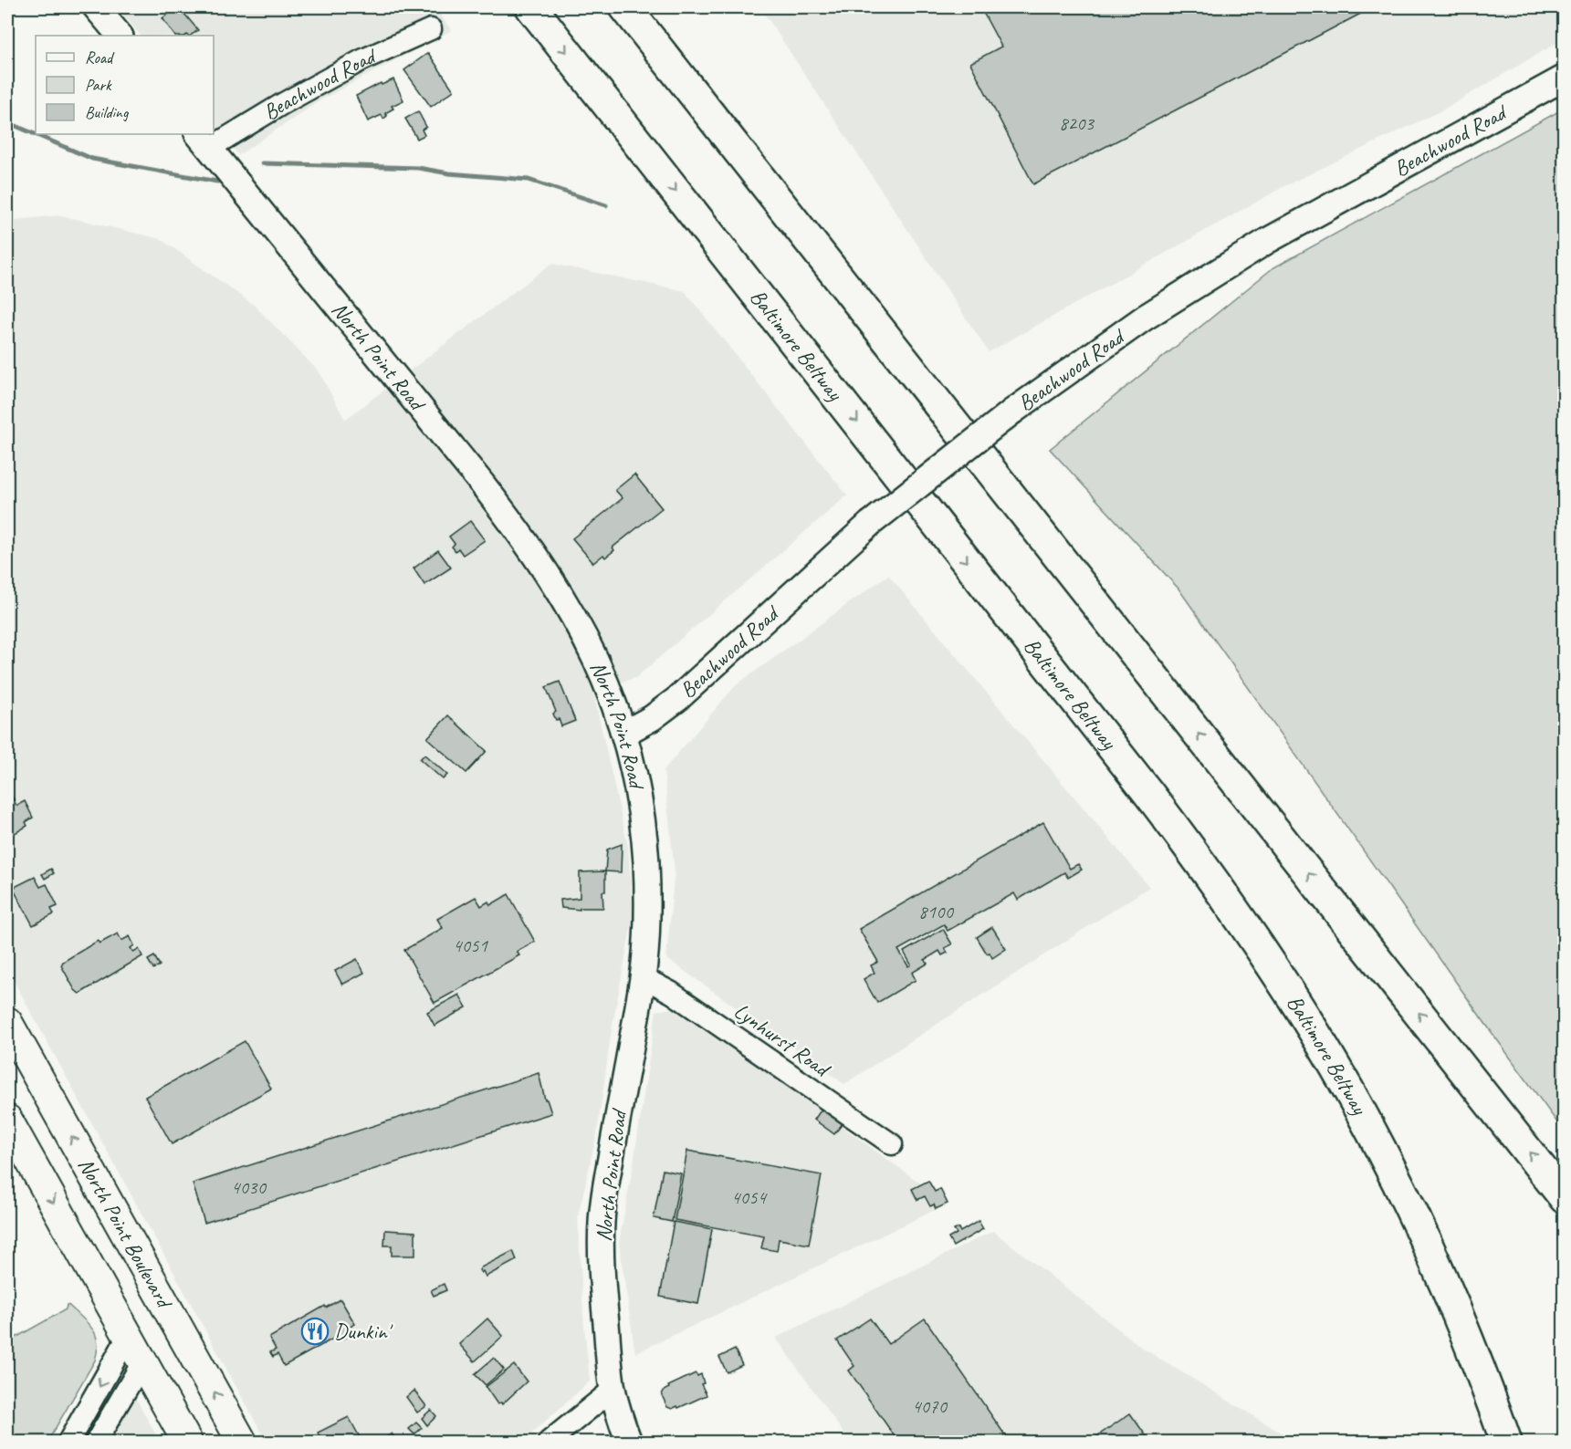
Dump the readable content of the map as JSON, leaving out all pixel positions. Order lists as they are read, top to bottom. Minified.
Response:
{"streets":{"highway":["Baltimore Beltway"],"main road":["North Point Boulevard"],"street":["Beachwood Road","North Point Road","Lynhurst Road"]},"crossings":[["Beachwood Road","North Point Road"],["North Point Road","Lynhurst Road"]],"places":{"restaurant":["Dunkin'"]},"house_numbers":["8203","8100","4051","4030","4054","4070"],"legend":["Road","Park","Building"]}
